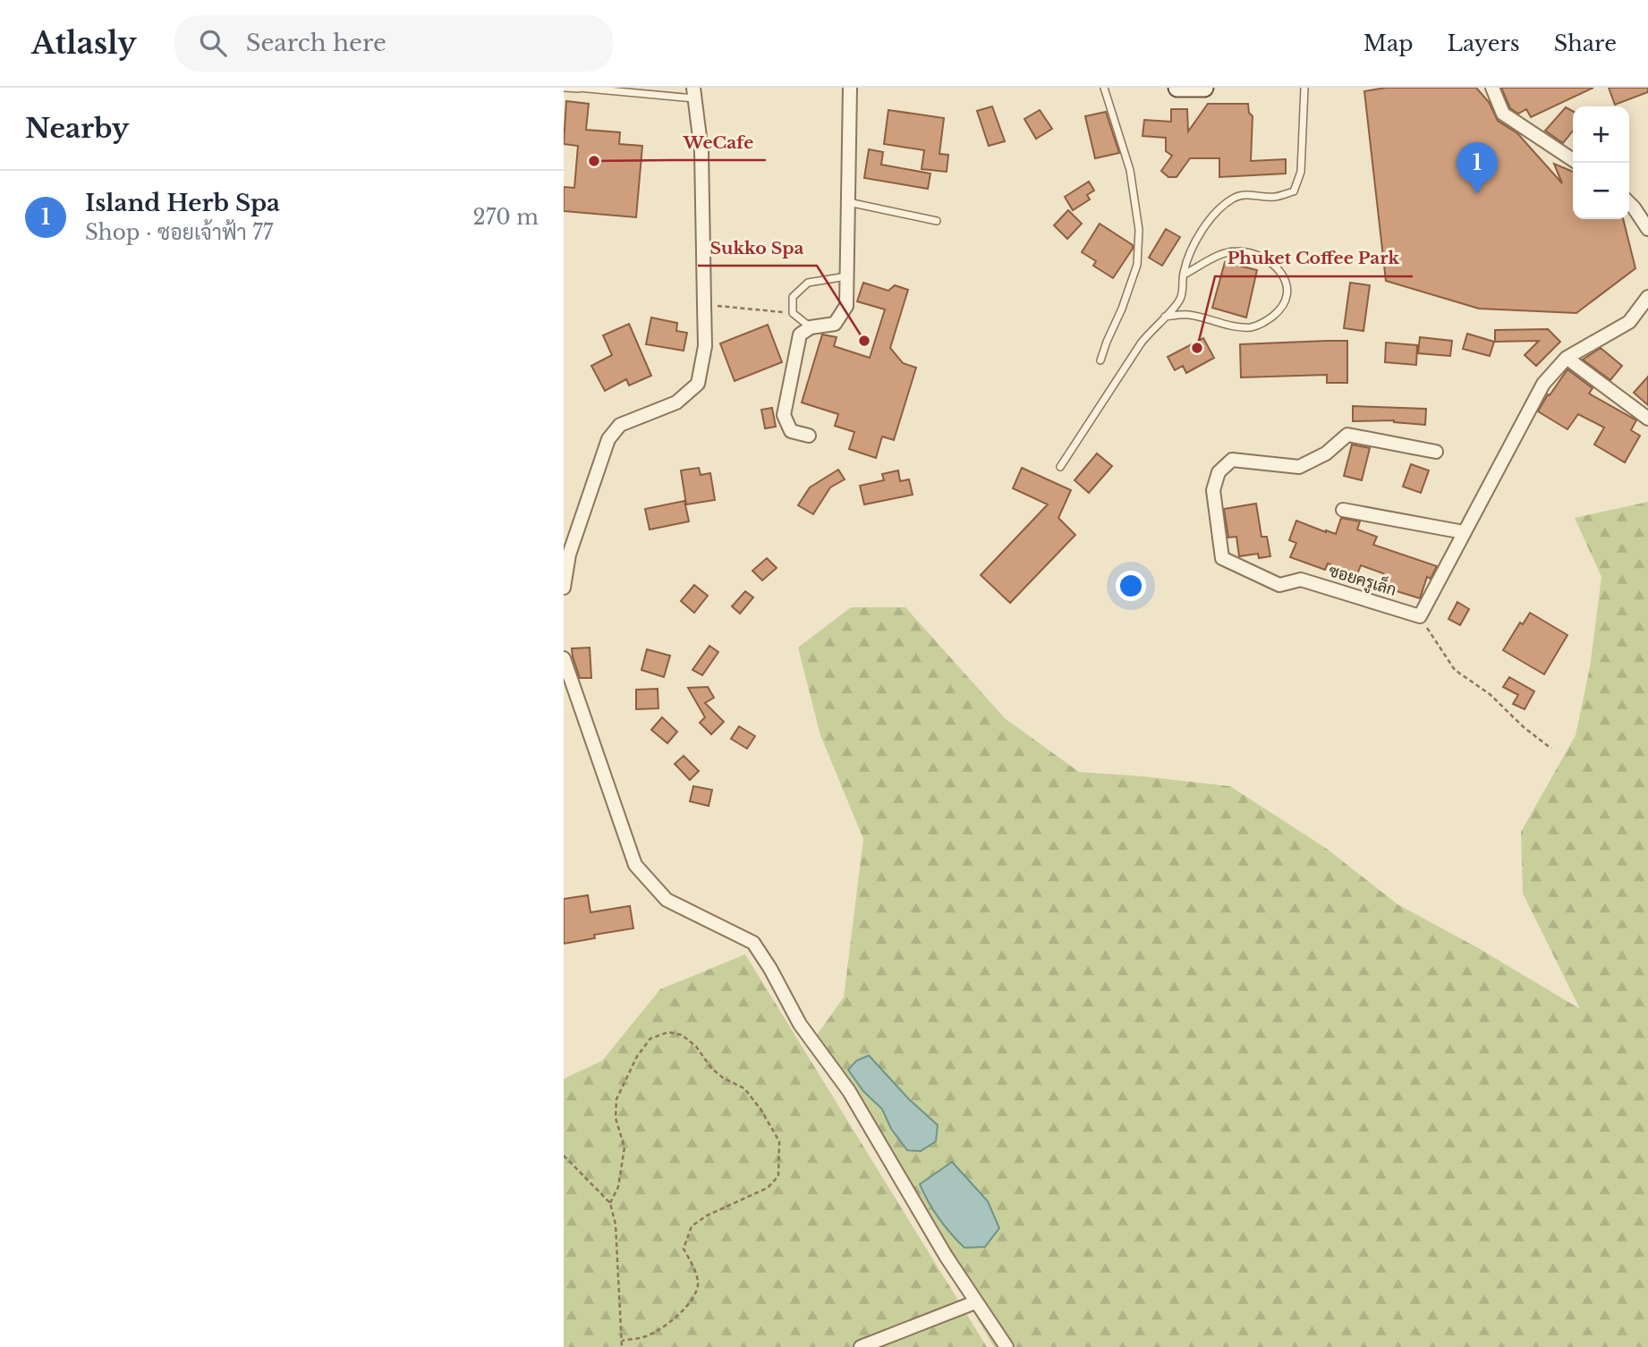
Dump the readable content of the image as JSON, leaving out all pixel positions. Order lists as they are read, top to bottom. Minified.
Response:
{"streets":{"street":["ซอยครูเล็ก"]},"places":["WeCafe","Sukko Spa","Phuket Coffee Park"],"page":{"header":"Atlasly","search":"Search here","nav":["Map","Layers","Share"],"heading":"Nearby","map_buttons":["+","−"],"pins":"1","list":[{"mark":"1","name":"Island Herb Spa","note":"Shop · ซอยเจ้าฟ้า 77","value":"270 m"}]}}
